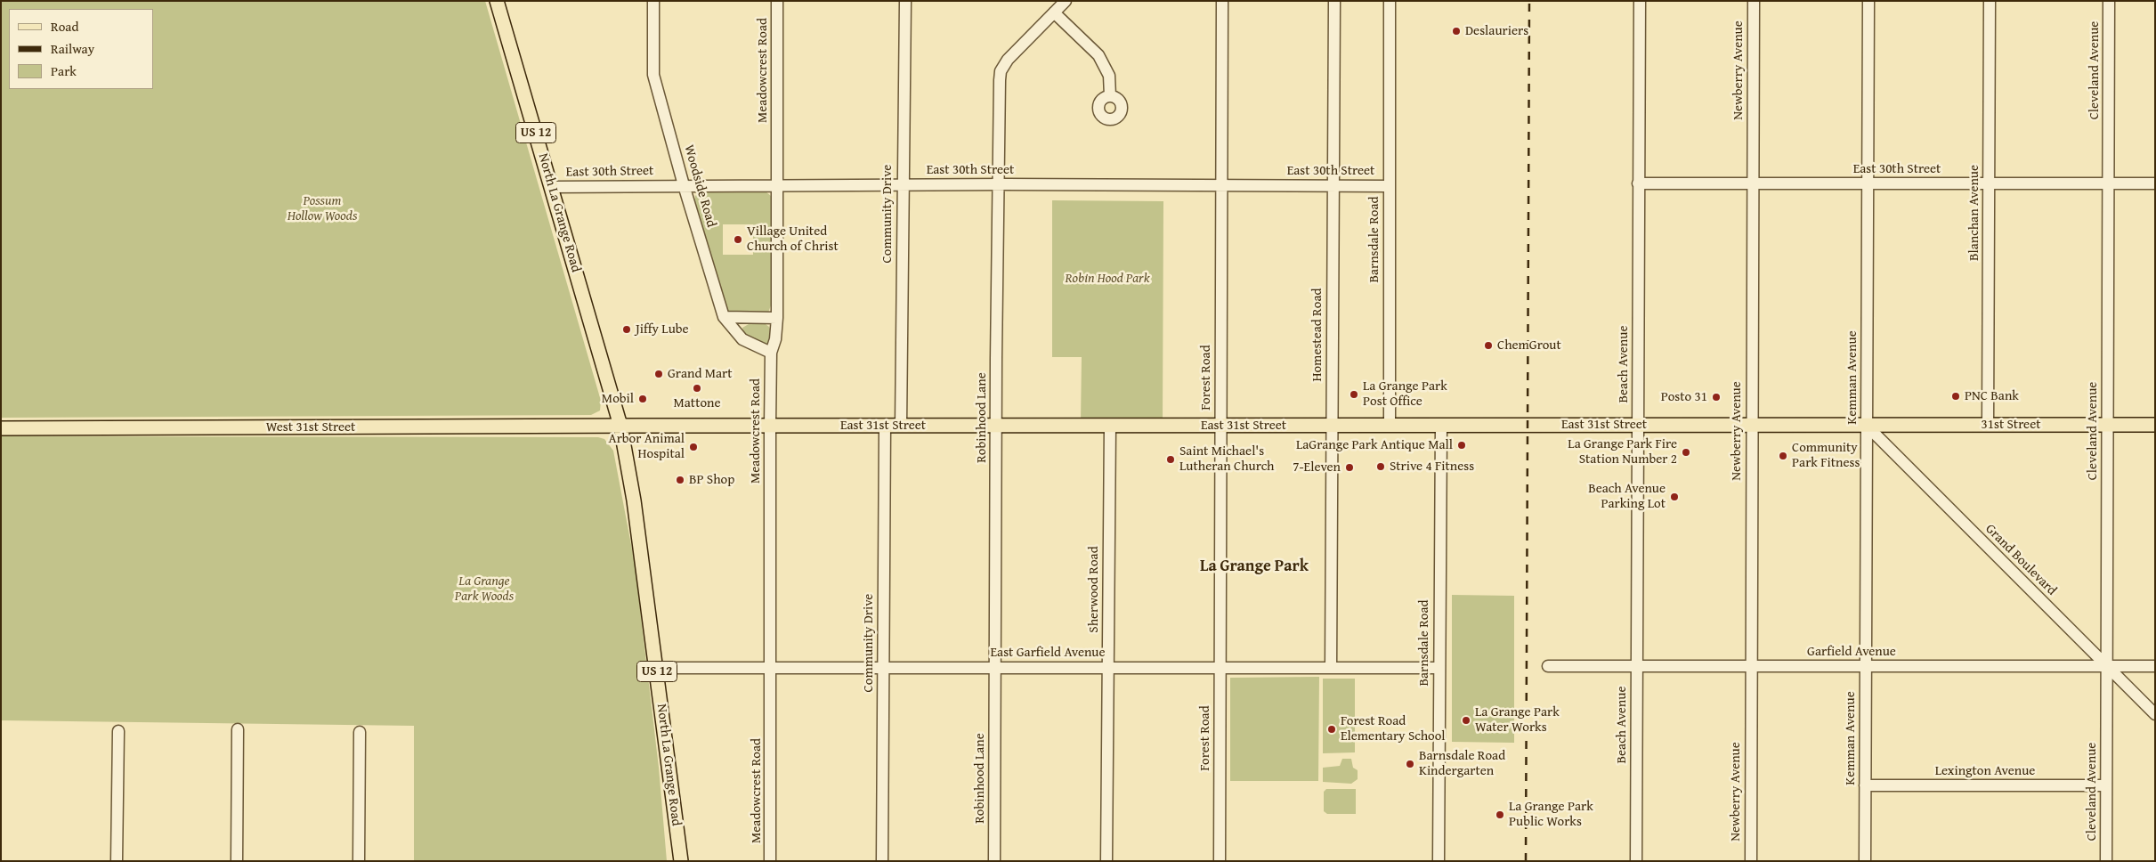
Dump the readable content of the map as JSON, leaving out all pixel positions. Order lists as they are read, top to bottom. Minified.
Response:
{"streets":{"main road":["US 12","North La Grange Road","East 31st Street","31st Street","West 31st Street"],"street":["Meadowcrest Road","Newberry Avenue","Cleveland Avenue","East 30th Street","Woodside Road","Blanchan Avenue","Community Drive","Barnsdale Road","Homestead Road","Beach Avenue","Forest Road","Kemman Avenue","Robinhood Lane","Grand Boulevard","Sherwood Road","Garfield Avenue","East Garfield Avenue","Lexington Avenue"]},"crossings":[["Meadowcrest Road","East 30th Street"],["Meadowcrest Road","Woodside Road"],["Meadowcrest Road","East 31st Street"],["Meadowcrest Road","East Garfield Avenue"],["Newberry Avenue","East 30th Street"],["Newberry Avenue","East 31st Street"],["Newberry Avenue","Garfield Avenue"],["Cleveland Avenue","East 30th Street"],["Cleveland Avenue","31st Street"],["Cleveland Avenue","Grand Boulevard"],["Cleveland Avenue","Garfield Avenue"],["Cleveland Avenue","Lexington Avenue"],["East 30th Street","Woodside Road"],["East 30th Street","North La Grange Road"],["East 30th Street","Blanchan Avenue"],["East 30th Street","Community Drive"],["East 30th Street","Barnsdale Road"],["East 30th Street","Homestead Road"],["East 30th Street","Beach Avenue"],["East 30th Street","Forest Road"],["East 30th Street","Kemman Avenue"],["East 30th Street","Robinhood Lane"],["North La Grange Road","East 31st Street"],["North La Grange Road","West 31st Street"],["North La Grange Road","East Garfield Avenue"],["Blanchan Avenue","31st Street"],["Community Drive","East 31st Street"],["Community Drive","East Garfield Avenue"],["Barnsdale Road","East 31st Street"],["Barnsdale Road","East Garfield Avenue"],["Homestead Road","East 31st Street"],["Homestead Road","East Garfield Avenue"],["Beach Avenue","East 31st Street"],["Beach Avenue","Garfield Avenue"],["Forest Road","East 31st Street"],["Forest Road","East Garfield Avenue"],["Kemman Avenue","East 31st Street"],["Kemman Avenue","31st Street"],["Kemman Avenue","Grand Boulevard"],["Kemman Avenue","Garfield Avenue"],["Kemman Avenue","Lexington Avenue"],["Robinhood Lane","East 31st Street"],["Robinhood Lane","East Garfield Avenue"],["East 31st Street","31st Street"],["East 31st Street","West 31st Street"],["East 31st Street","Grand Boulevard"],["East 31st Street","Sherwood Road"],["31st Street","Grand Boulevard"],["Grand Boulevard","Garfield Avenue"],["Sherwood Road","East Garfield Avenue"]],"districts":["La Grange Park"],"parks":["Possum Hollow Woods","Robin Hood Park","La Grange Park Woods"],"places":["Deslauriers","Village United Church of Christ","Jiffy Lube","ChemGrout","Grand Mart","Mattone","La Grange Park Post Office","PNC Bank","Posto 31","Mobil","LaGrange Park Antique Mall","Arbor Animal Hospital","La Grange Park Fire Station Number 2","Community Park Fitness","Saint Michael's Lutheran Church","Strive 4 Fitness","7-Eleven","BP Shop","Beach Avenue Parking Lot","La Grange Park Water Works","Forest Road Elementary School","Barnsdale Road Kindergarten","La Grange Park Public Works"],"legend":["Road","Railway","Park"]}
